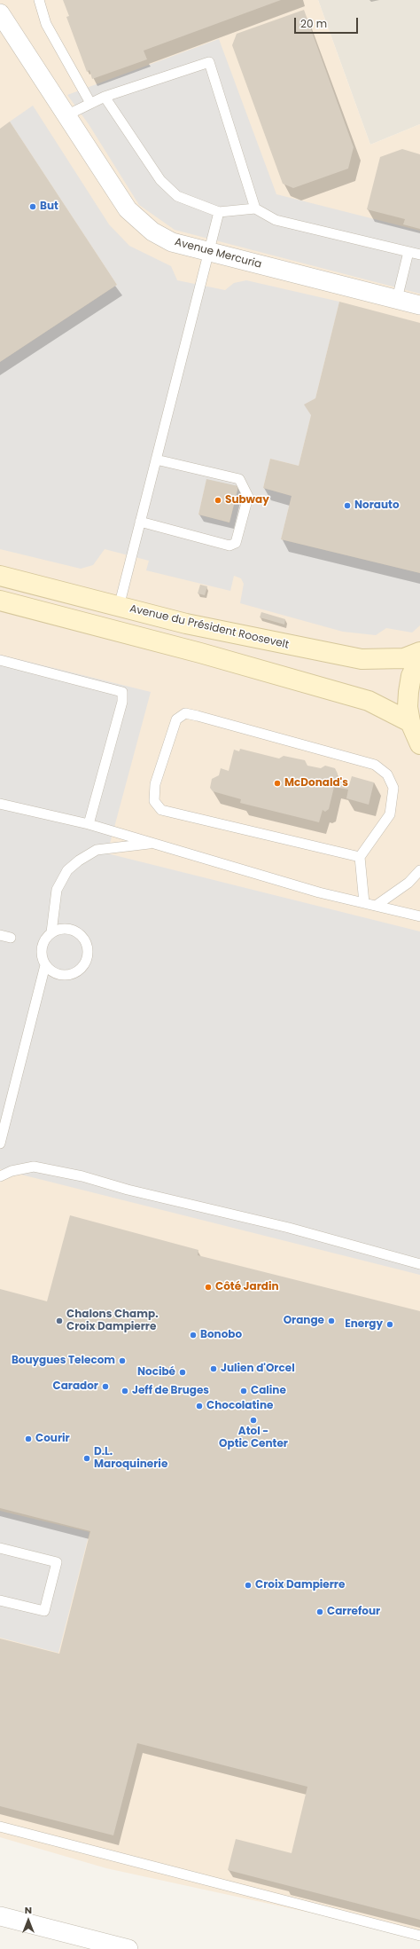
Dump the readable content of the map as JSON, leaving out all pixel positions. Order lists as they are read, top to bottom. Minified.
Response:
{"streets":{"main road":["Avenue du Président Roosevelt"],"street":["Avenue Mercuria"]},"places":["But","Subway","Norauto","McDonald's","Côté Jardin","Chalons Champ. Croix Dampierre","Orange","Energy","Bonobo","Bouygues Telecom","Julien d'Orcel","Nocibé","Carador","Jeff de Bruges","Caline","Chocolatine","Atol - Optic Center","Courir","D.L. Maroquinerie","Croix Dampierre","Carrefour"],"scale_bar":"20 m","north":"top"}
